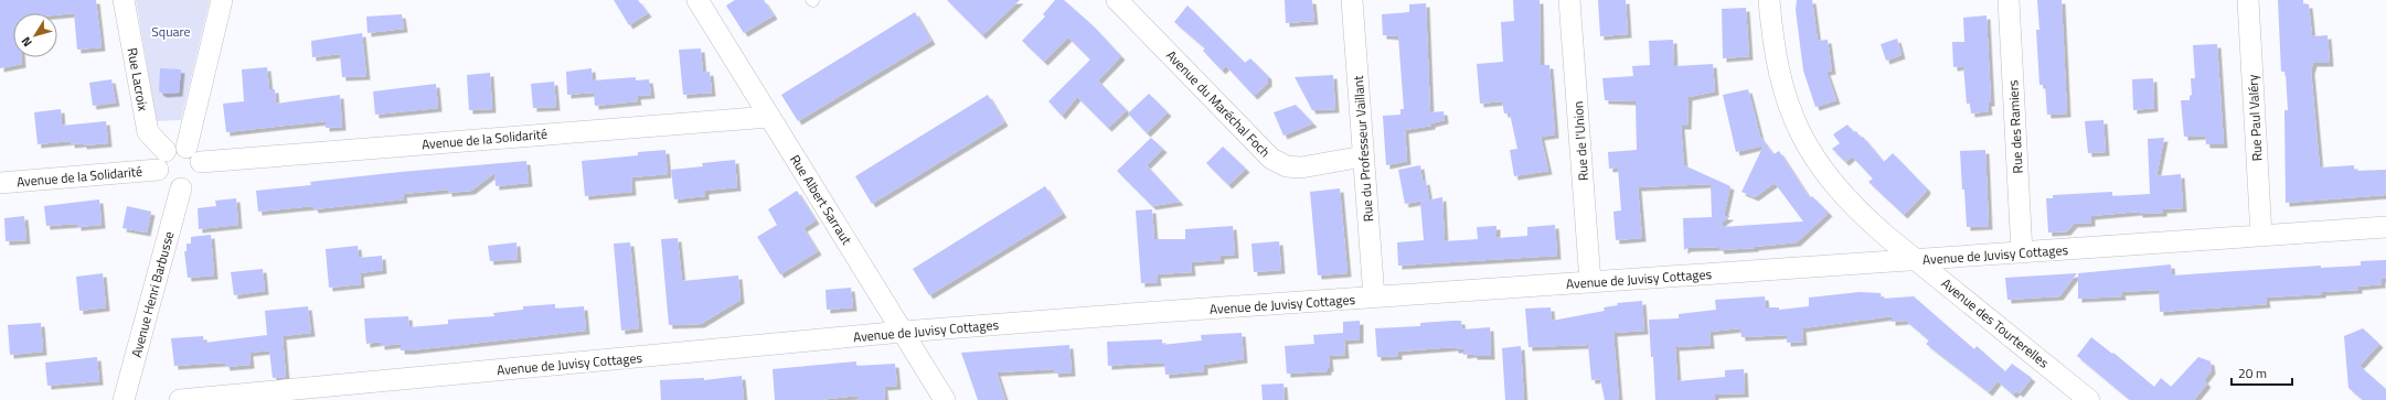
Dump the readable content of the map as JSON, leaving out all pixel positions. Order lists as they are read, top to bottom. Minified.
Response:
{"streets":{"street":["Rue Lacroix","Avenue du Maréchal Foch","Rue Paul Valéry","Rue des Ramiers","Avenue de la Solidarité","Rue de l'Union","Rue du Professeur Vaillant","Rue Albert Sarraut","Avenue de Juvisy Cottages","Avenue Henri Barbusse","Avenue des Tourterelles"]},"crossings":[["Rue Lacroix","Avenue de la Solidarité"],["Rue Lacroix","Avenue Henri Barbusse"],["Avenue du Maréchal Foch","Rue du Professeur Vaillant"],["Rue Paul Valéry","Avenue de Juvisy Cottages"],["Rue des Ramiers","Avenue de Juvisy Cottages"],["Avenue de la Solidarité","Rue Albert Sarraut"],["Avenue de la Solidarité","Avenue Henri Barbusse"],["Rue de l'Union","Avenue de Juvisy Cottages"],["Rue du Professeur Vaillant","Avenue de Juvisy Cottages"],["Rue Albert Sarraut","Avenue de Juvisy Cottages"],["Avenue de Juvisy Cottages","Avenue des Tourterelles"]],"parks":["Square"],"scale_bar":"20 m","north":"bottom left"}
